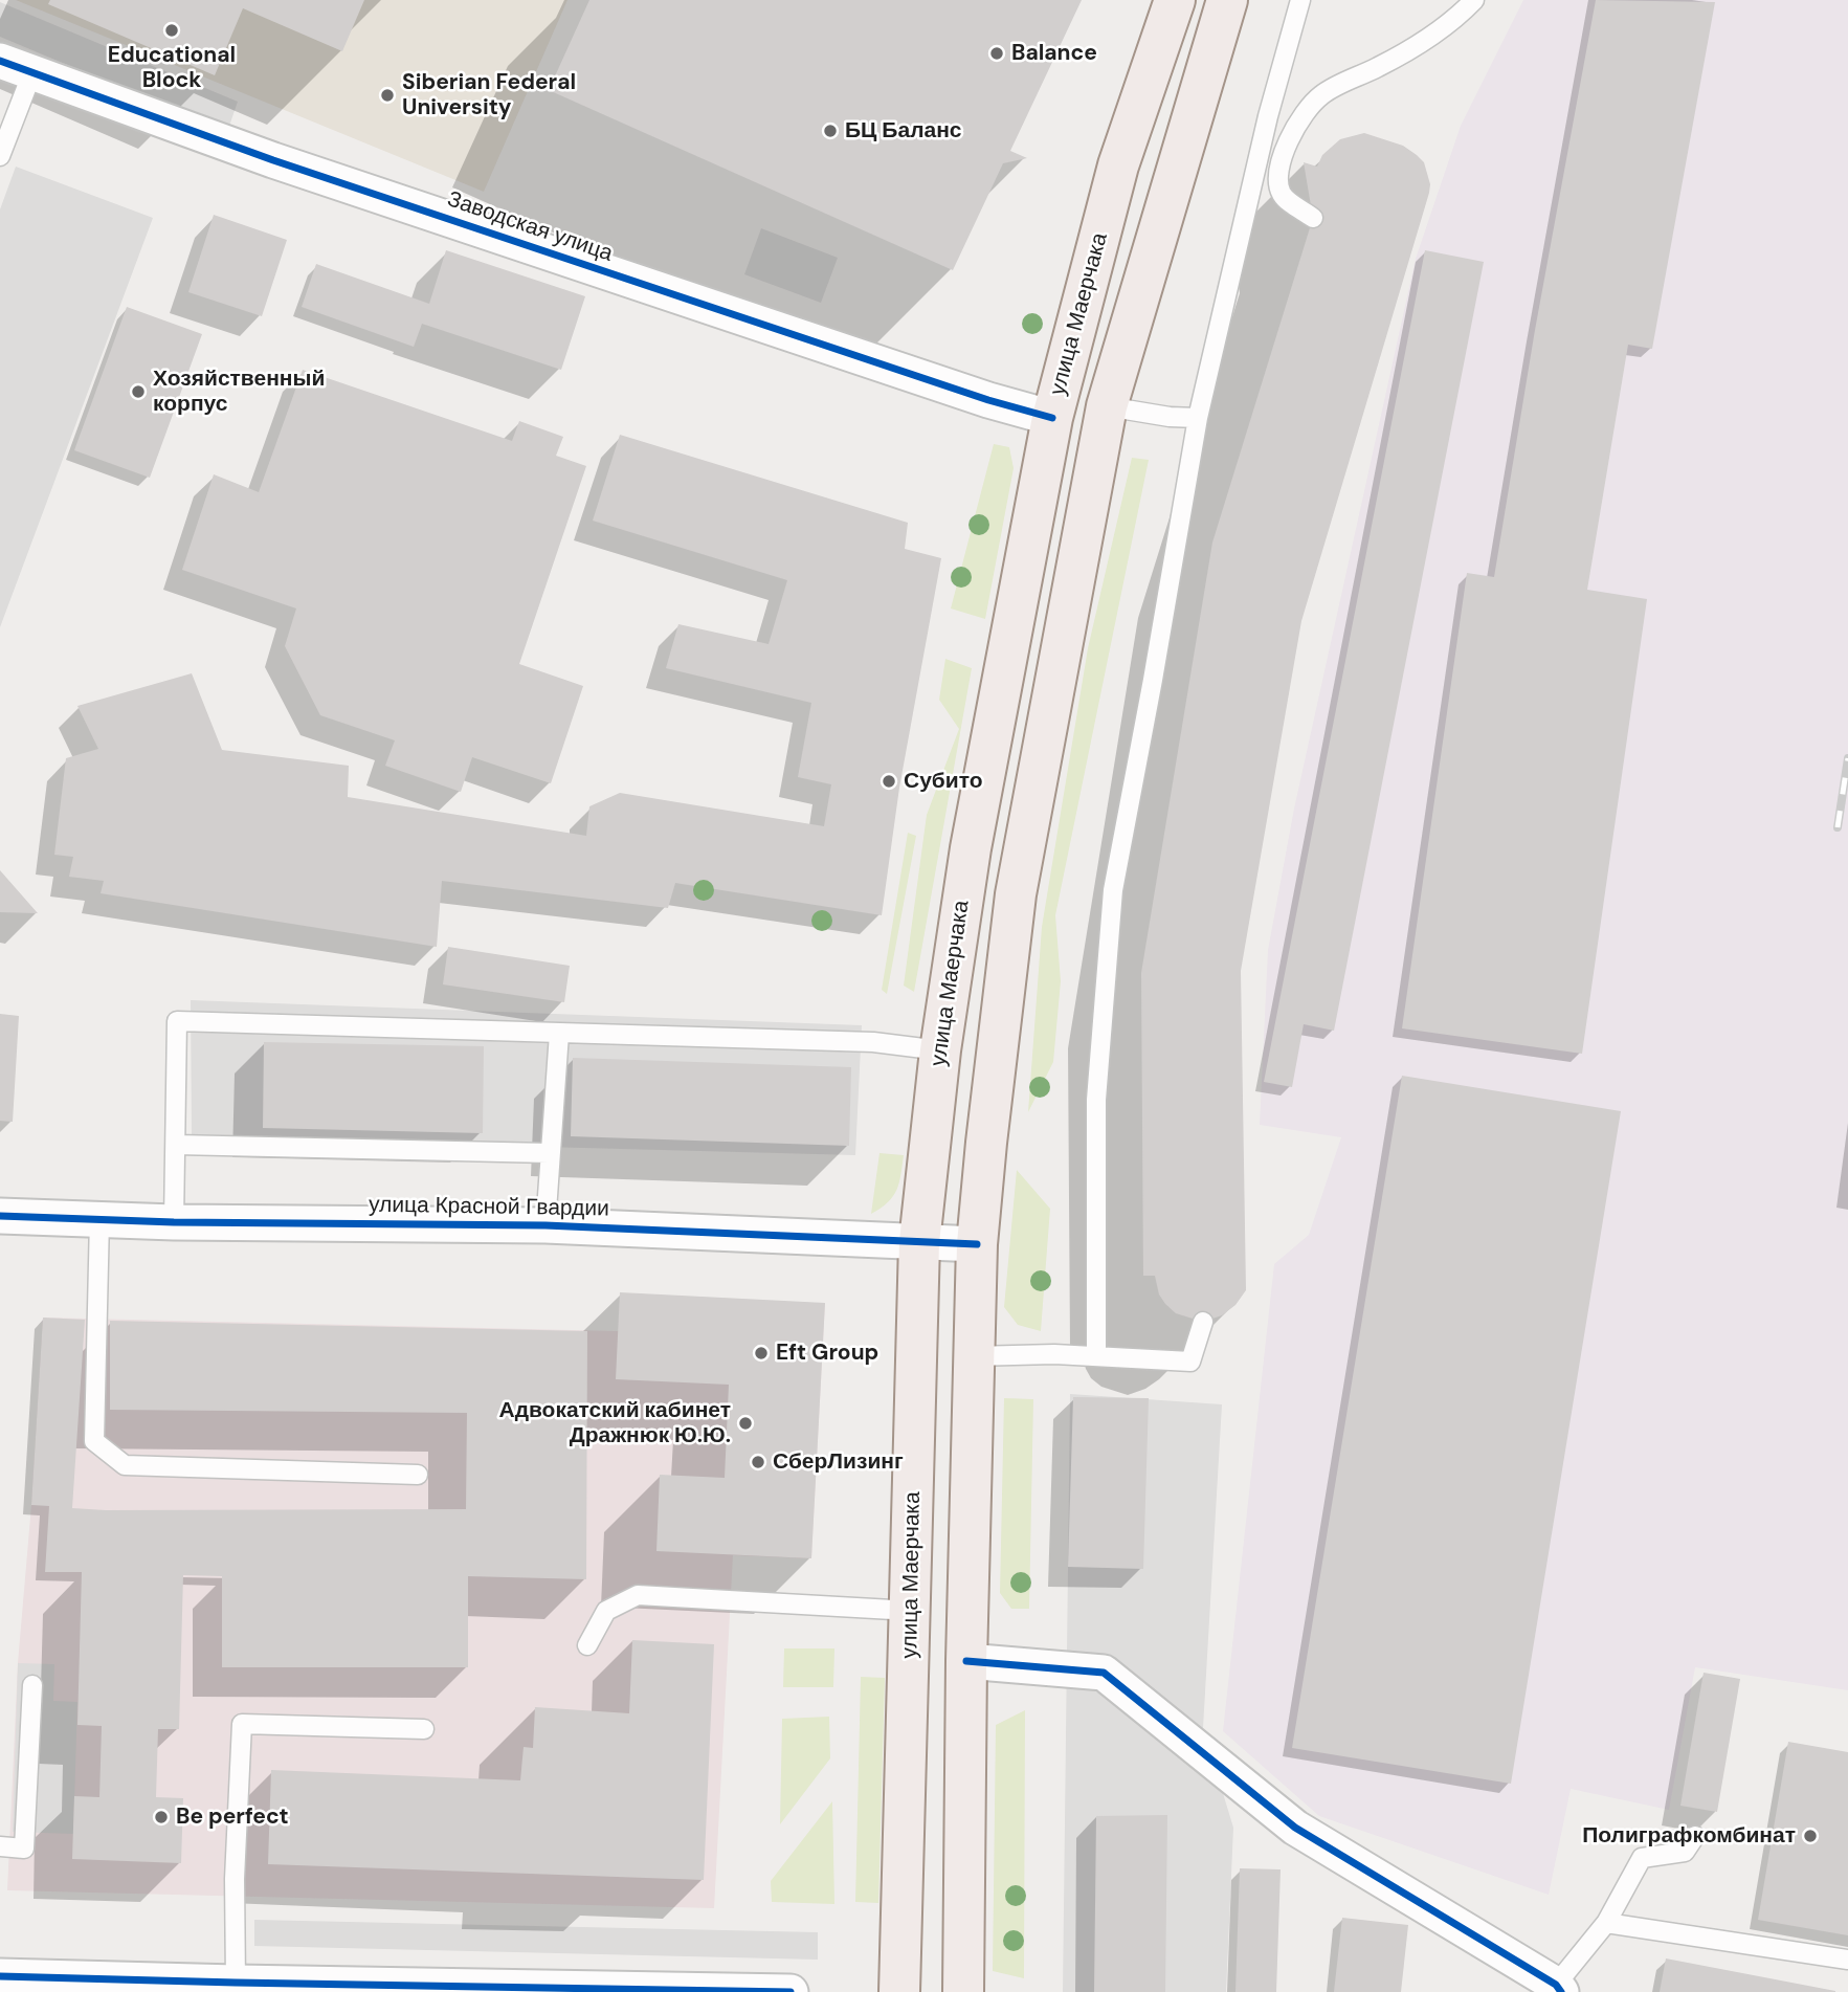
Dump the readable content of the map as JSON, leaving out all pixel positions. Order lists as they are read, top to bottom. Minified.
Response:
{"streets":{"main road":["улица Маерчака"],"street":["Заводская улица","улица Красной Гвардии"]},"crossings":[["Заводская улица","улица Маерчака"],["улица Маерчака","улица Красной Гвардии"]],"places":["Educational Block","Balance","Siberian Federal University","БЦ Баланс","Хозяйственный корпус","Субито","Eft Group","Адвокатский кабинет Дражнюк Ю.Ю.","СберЛизинг","Be perfect","Полиграфкомбинат"]}
